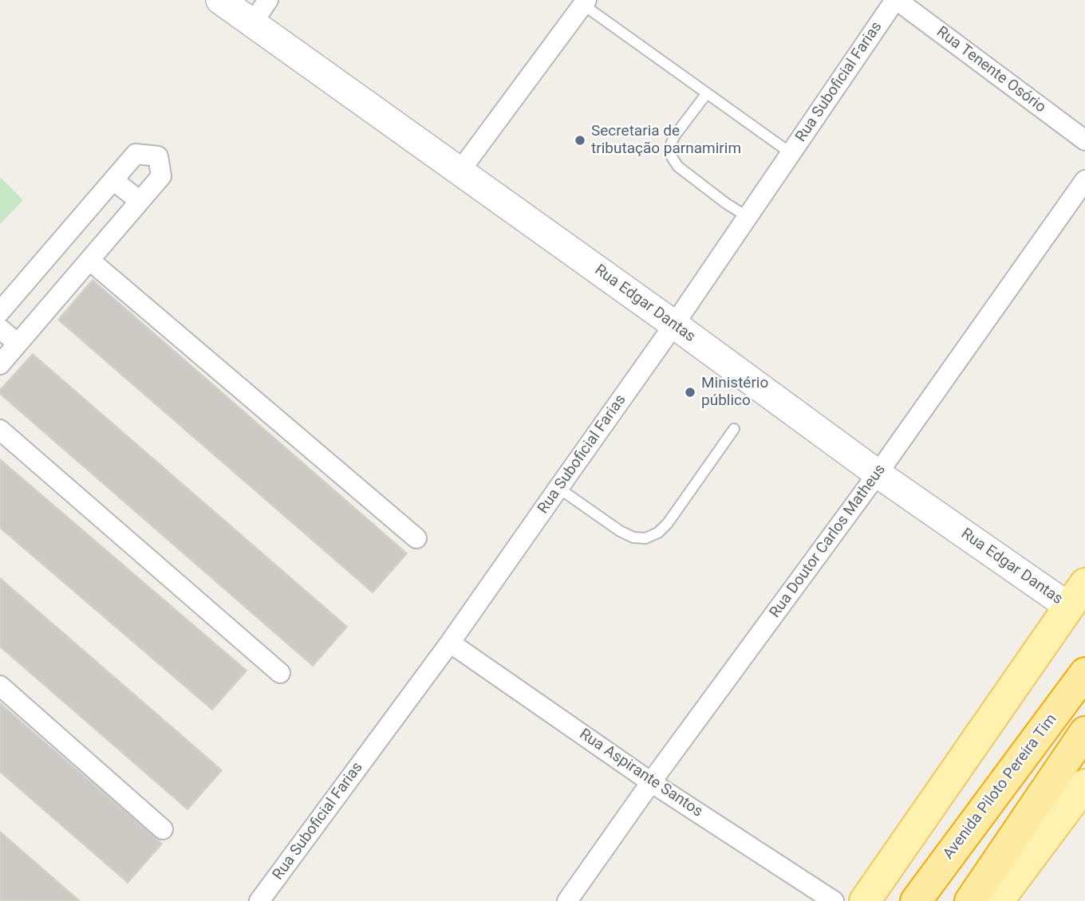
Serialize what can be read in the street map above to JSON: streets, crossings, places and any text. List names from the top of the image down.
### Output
{
  "streets": {
    "highway": ["Avenida Piloto Pereira Tim"],
    "main road": ["Rua Edgar Dantas"],
    "street": [
      "Rua Tenente Osório",
      "Rua Suboficial Farias",
      "Rua Doutor Carlos Matheus",
      "Rua Aspirante Santos"
    ]
  },
  "crossings": [
    ["Rua Tenente Osório", "Rua Suboficial Farias"],
    ["Rua Suboficial Farias", "Rua Edgar Dantas"],
    ["Rua Suboficial Farias", "Rua Aspirante Santos"],
    ["Rua Edgar Dantas", "Rua Doutor Carlos Matheus"],
    ["Rua Doutor Carlos Matheus", "Rua Aspirante Santos"]
  ],
  "places": ["Secretaria de tributação parnamirim", "Ministério público"]
}
